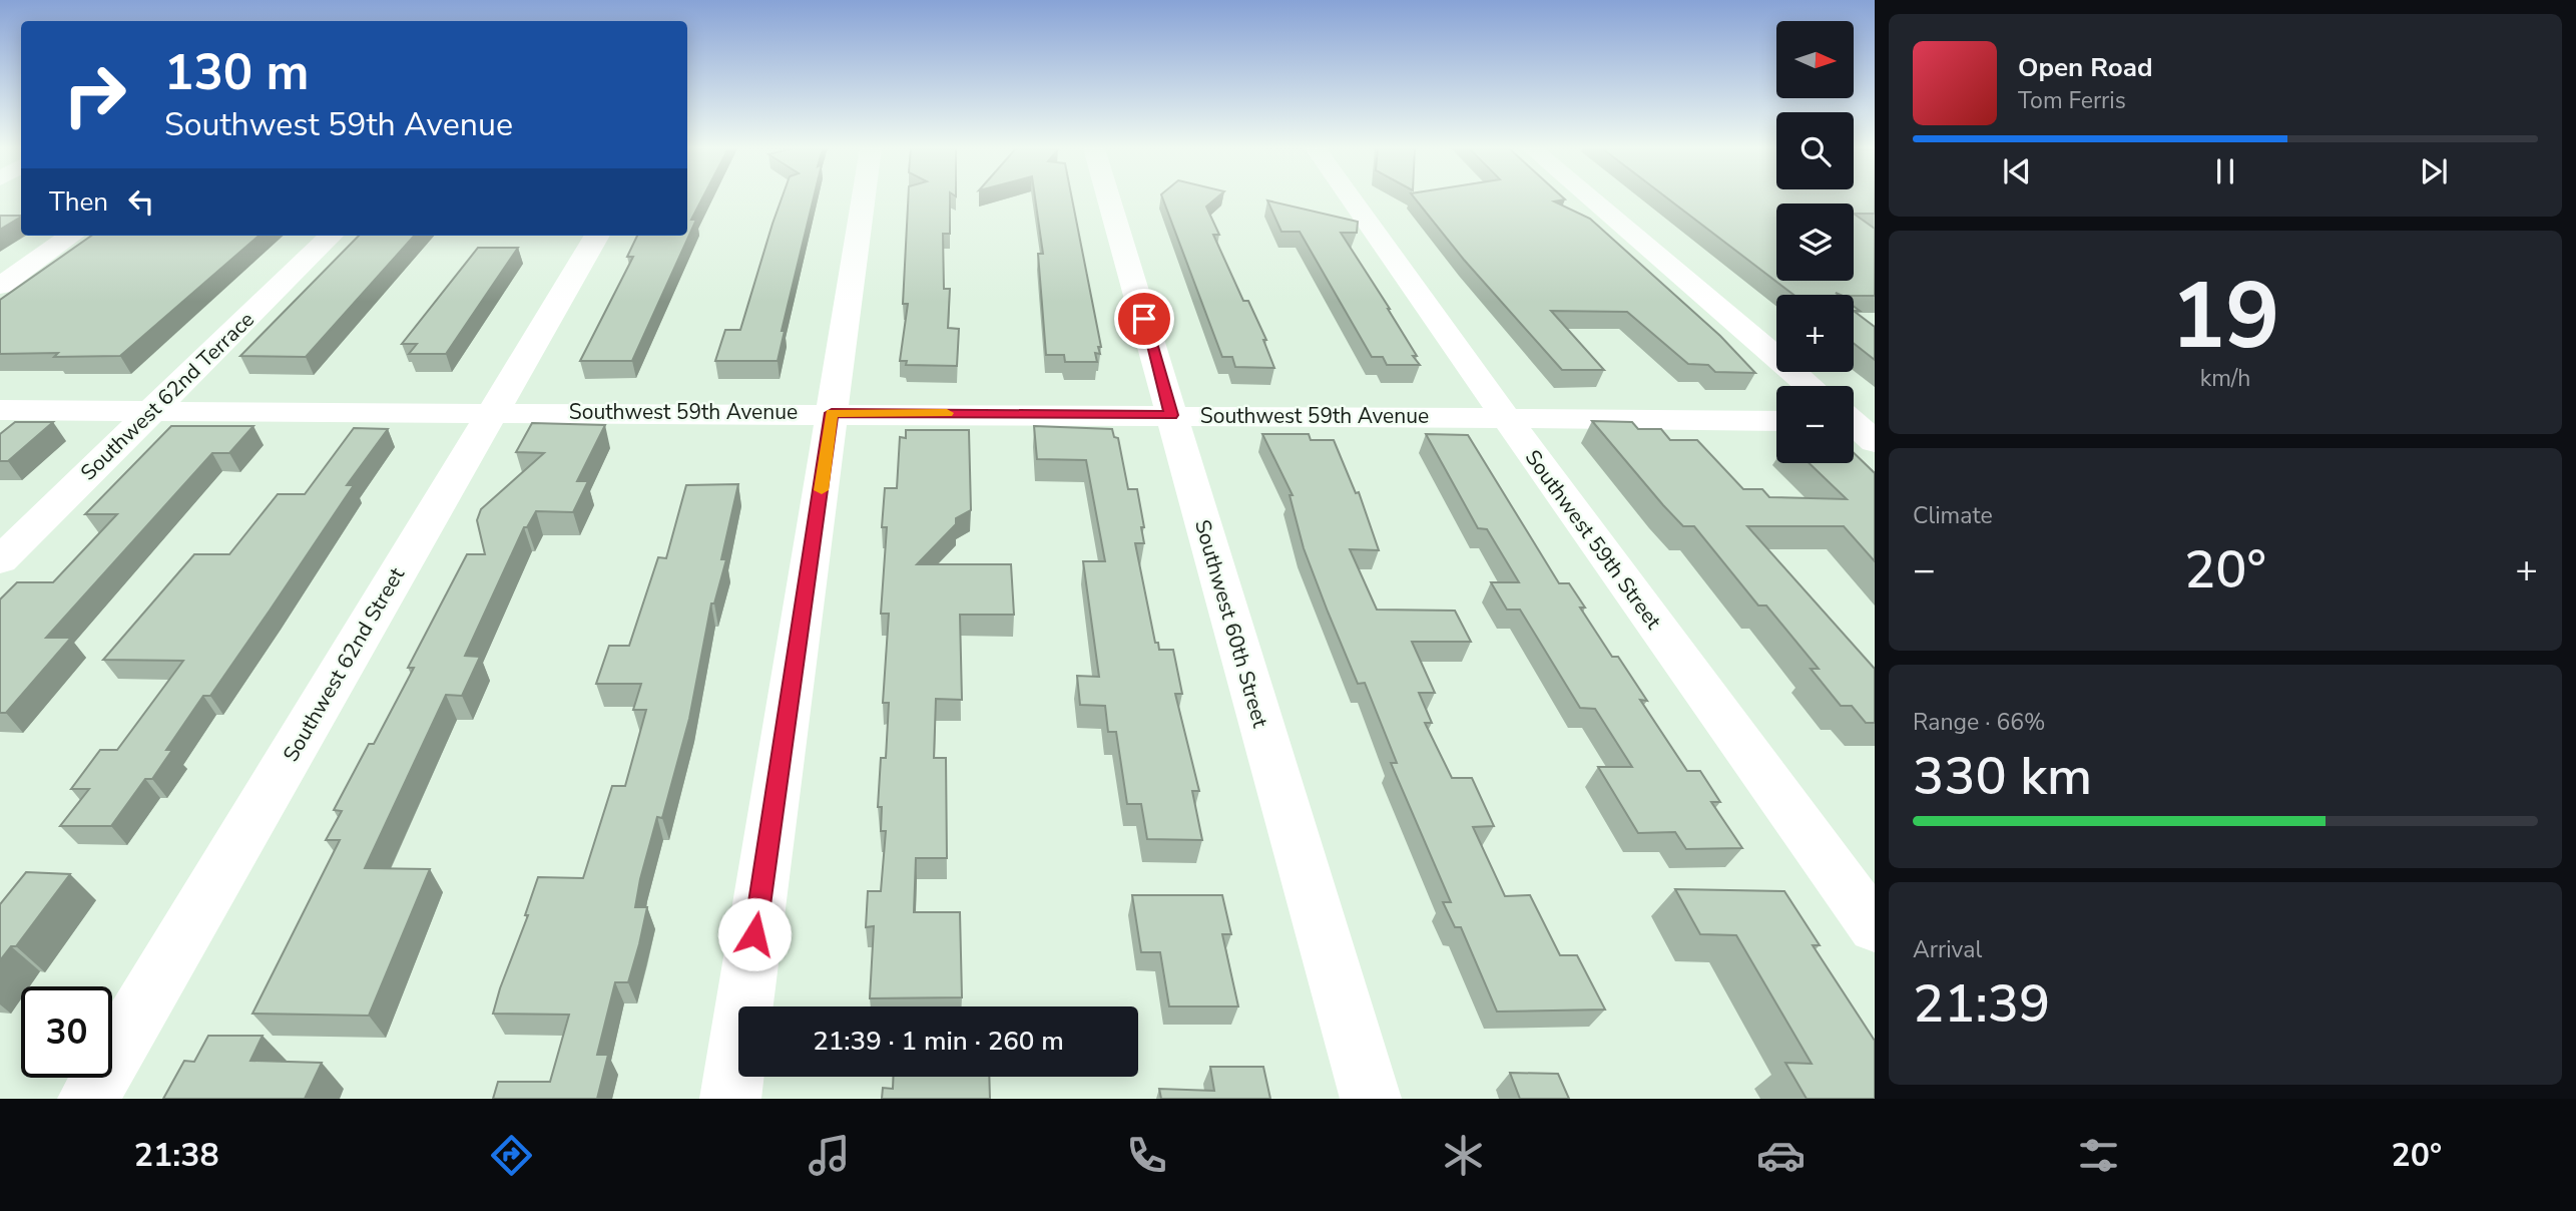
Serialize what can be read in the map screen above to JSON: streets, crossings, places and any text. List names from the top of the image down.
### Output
{
  "streets": {
    "street": [
      "Southwest 62nd Terrace",
      "Southwest 59th Avenue",
      "Southwest 59th Street",
      "Southwest 60th Street",
      "Southwest 62nd Street"
    ]
  },
  "crossings": [
    ["Southwest 62nd Terrace", "Southwest 59th Avenue"],
    ["Southwest 59th Avenue", "Southwest 59th Street"],
    ["Southwest 59th Avenue", "Southwest 60th Street"],
    ["Southwest 59th Avenue", "Southwest 62nd Street"]
  ],
  "north": "right",
  "page": {
    "map_buttons": ["+", "−"],
    "turn": ["130 m", "Southwest 59th Avenue"],
    "song": ["Open Road", "Tom Ferris"],
    "then": "Then",
    "tile": [
      ["19", "km/h"],
      "Climate",
      ["Range · 66%", "330 km"],
      ["Arrival", "21:39"]
    ],
    "heat": ["−", "20°", "+"],
    "limit": "30",
    "trip": "21:39 · 1 min · 260 m",
    "tabs": ["21:38", "20°"]
  }
}
